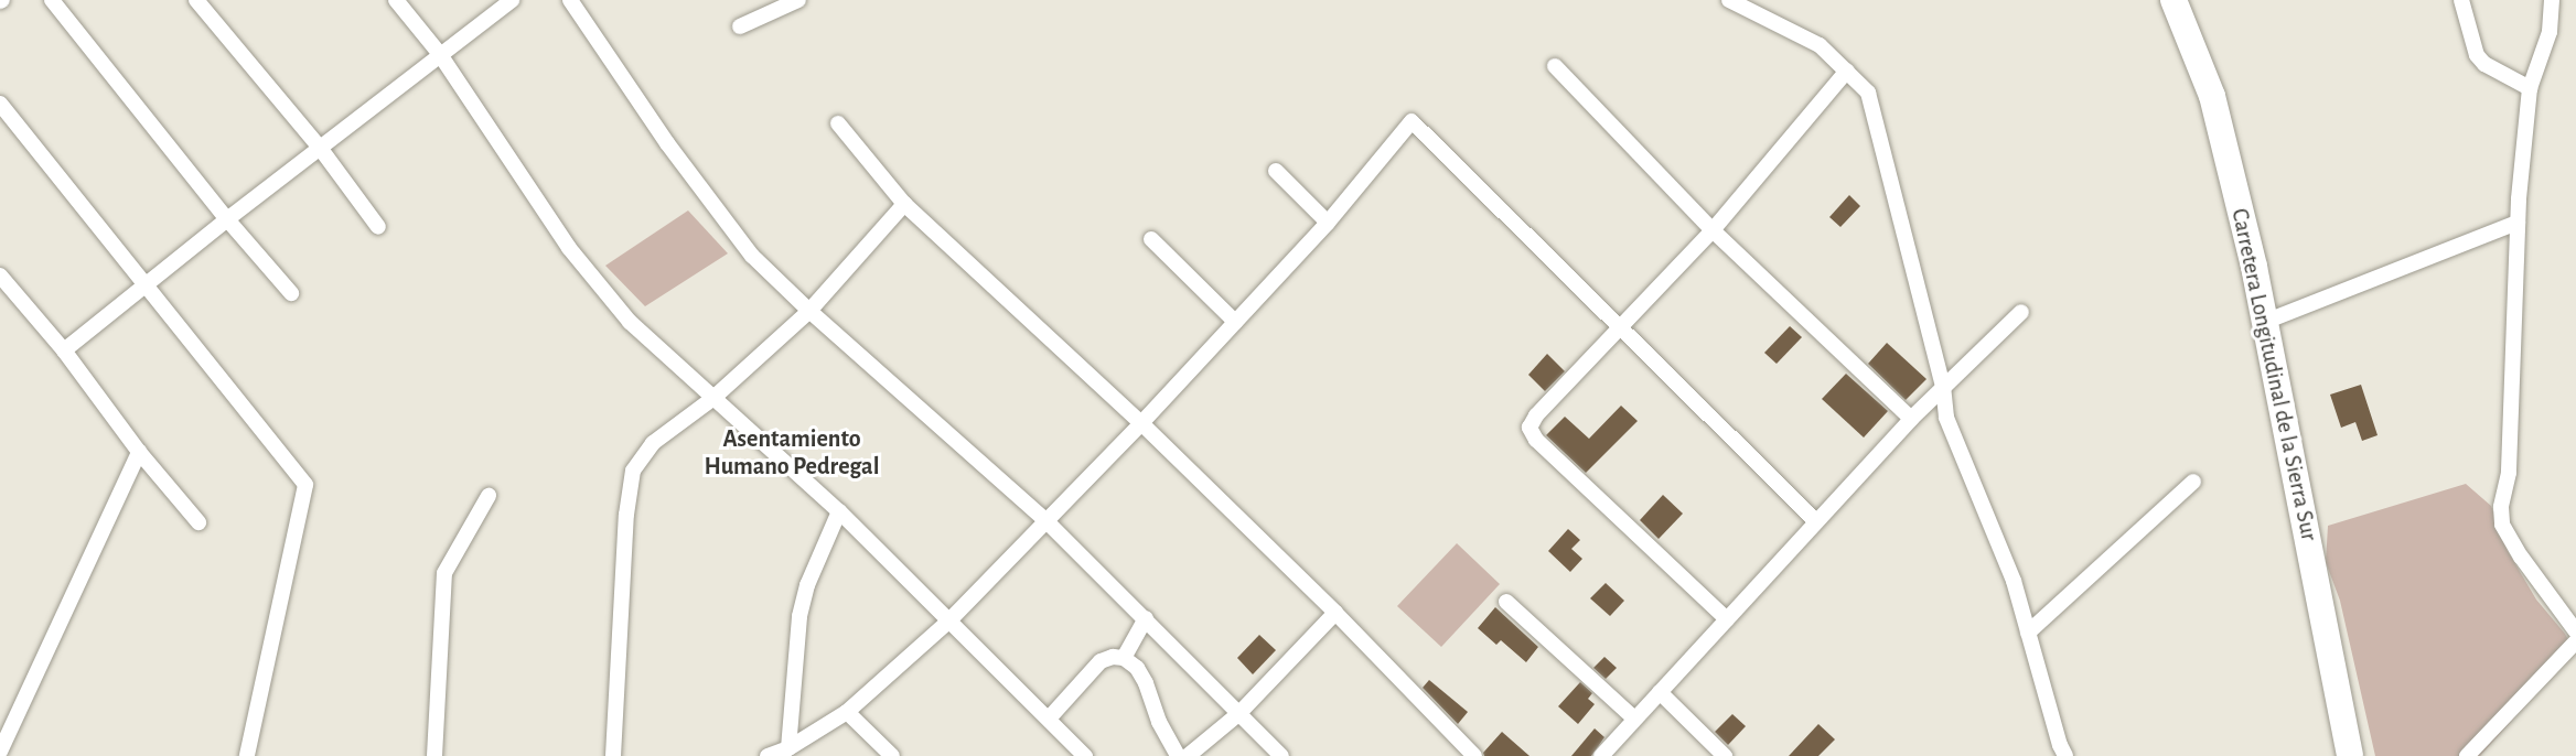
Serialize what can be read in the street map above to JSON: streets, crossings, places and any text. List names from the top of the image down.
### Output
{
  "streets": {
    "highway": ["Carretera Longitudinal de la Sierra Sur"]
  },
  "districts": ["Asentamiento Humano Pedregal"]
}
